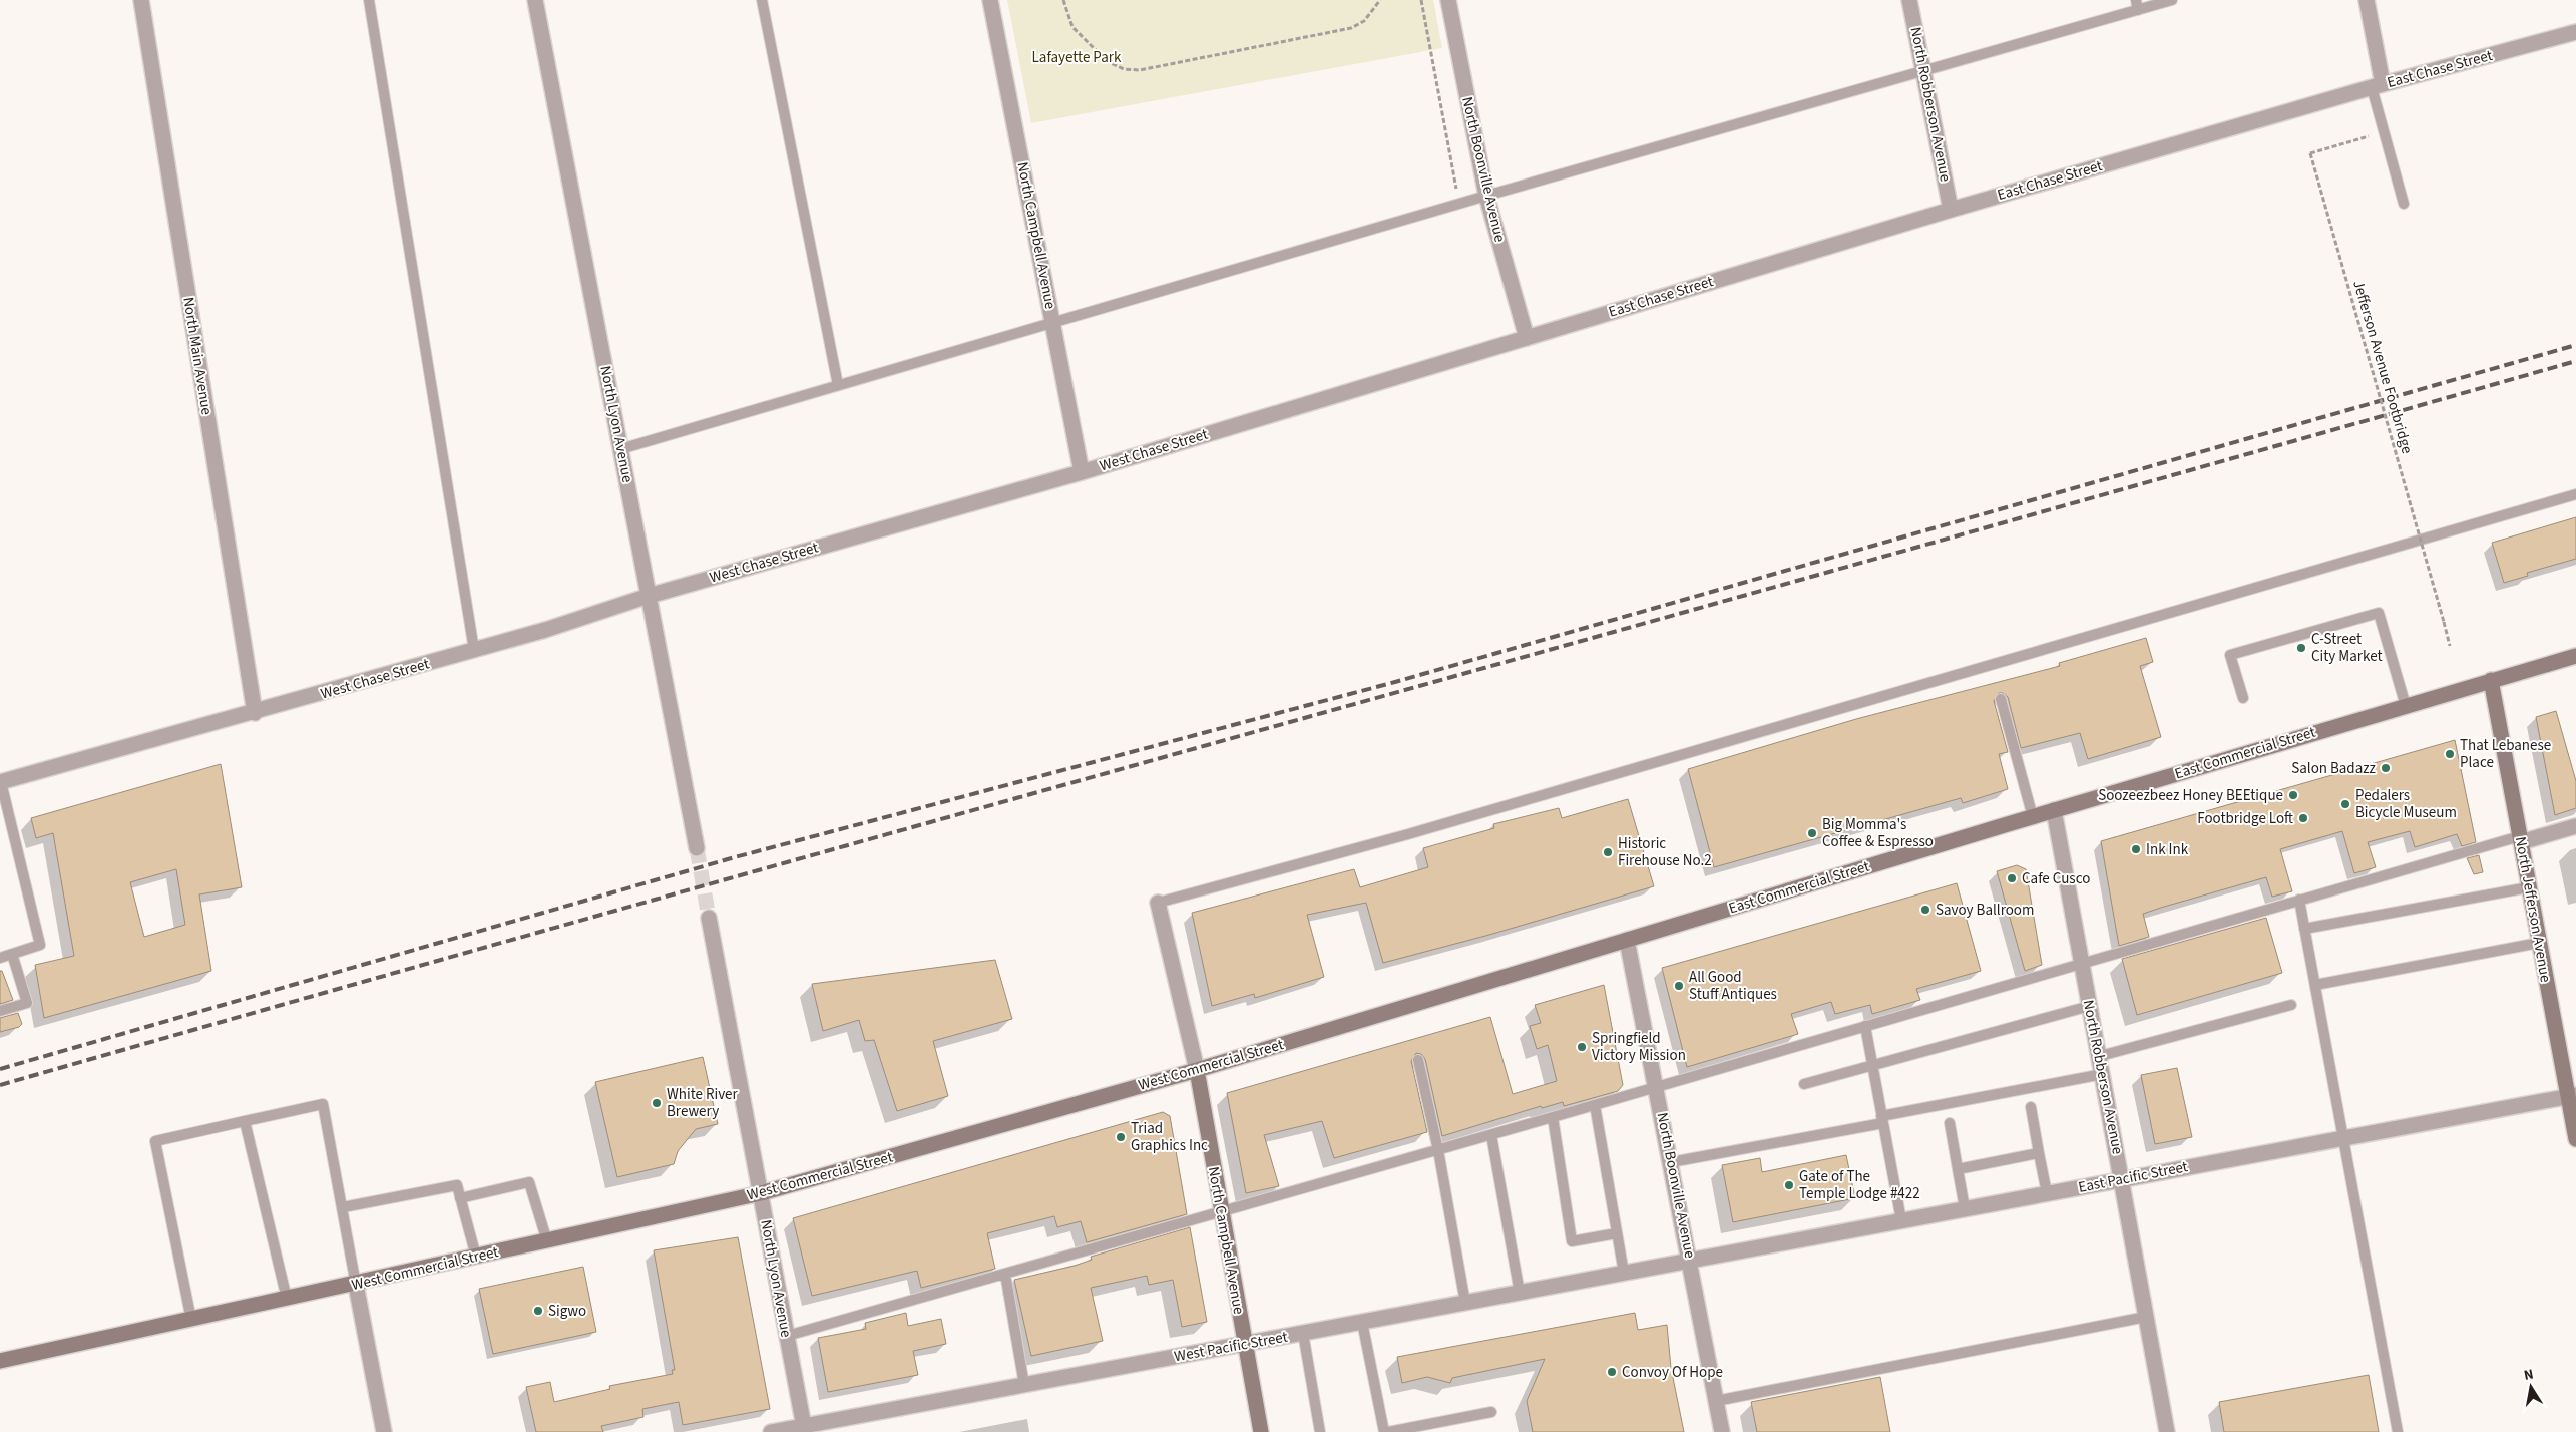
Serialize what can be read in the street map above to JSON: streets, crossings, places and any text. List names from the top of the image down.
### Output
{
  "streets": {
    "street": [
      "East Chase Street",
      "North Robberson Avenue",
      "North Boonville Avenue",
      "North Campbell Avenue",
      "North Main Avenue",
      "North Lyon Avenue",
      "West Chase Street",
      "East Commercial Street",
      "North Jefferson Avenue",
      "West Commercial Street",
      "East Pacific Street",
      "West Pacific Street"
    ],
    "path": ["Jefferson Avenue Footbridge"]
  },
  "crossings": [
    ["East Chase Street", "North Robberson Avenue"],
    ["East Chase Street", "North Boonville Avenue"],
    ["East Chase Street", "West Chase Street"],
    ["North Robberson Avenue", "East Commercial Street"],
    ["North Robberson Avenue", "East Pacific Street"],
    ["North Boonville Avenue", "West Chase Street"],
    ["North Boonville Avenue", "East Commercial Street"],
    ["North Boonville Avenue", "West Commercial Street"],
    ["North Boonville Avenue", "East Pacific Street"],
    ["North Boonville Avenue", "West Pacific Street"],
    ["North Campbell Avenue", "West Chase Street"],
    ["North Campbell Avenue", "West Commercial Street"],
    ["North Campbell Avenue", "West Pacific Street"],
    ["North Main Avenue", "West Chase Street"],
    ["North Lyon Avenue", "West Chase Street"],
    ["North Lyon Avenue", "West Commercial Street"],
    ["North Lyon Avenue", "West Pacific Street"],
    ["East Commercial Street", "North Jefferson Avenue"],
    ["East Commercial Street", "West Commercial Street"],
    ["North Jefferson Avenue", "East Pacific Street"],
    ["East Pacific Street", "West Pacific Street"]
  ],
  "parks": ["Lafayette Park"],
  "places": [
    "C-Street City Market",
    "That Lebanese Place",
    "Salon Badazz",
    "Soozeezbeez Honey BEEtique",
    "Pedalers Bicycle Museum",
    "Footbridge Loft",
    "Big Momma's Coffee & Espresso",
    "Ink Ink",
    "Historic Firehouse No.2",
    "Cafe Cusco",
    "Savoy Ballroom",
    "All Good Stuff Antiques",
    "Springfield Victory Mission",
    "White River Brewery",
    "Triad Graphics Inc",
    "Gate of The Temple Lodge #422",
    "Sigwo",
    "Convoy Of Hope"
  ],
  "north": "top"
}
